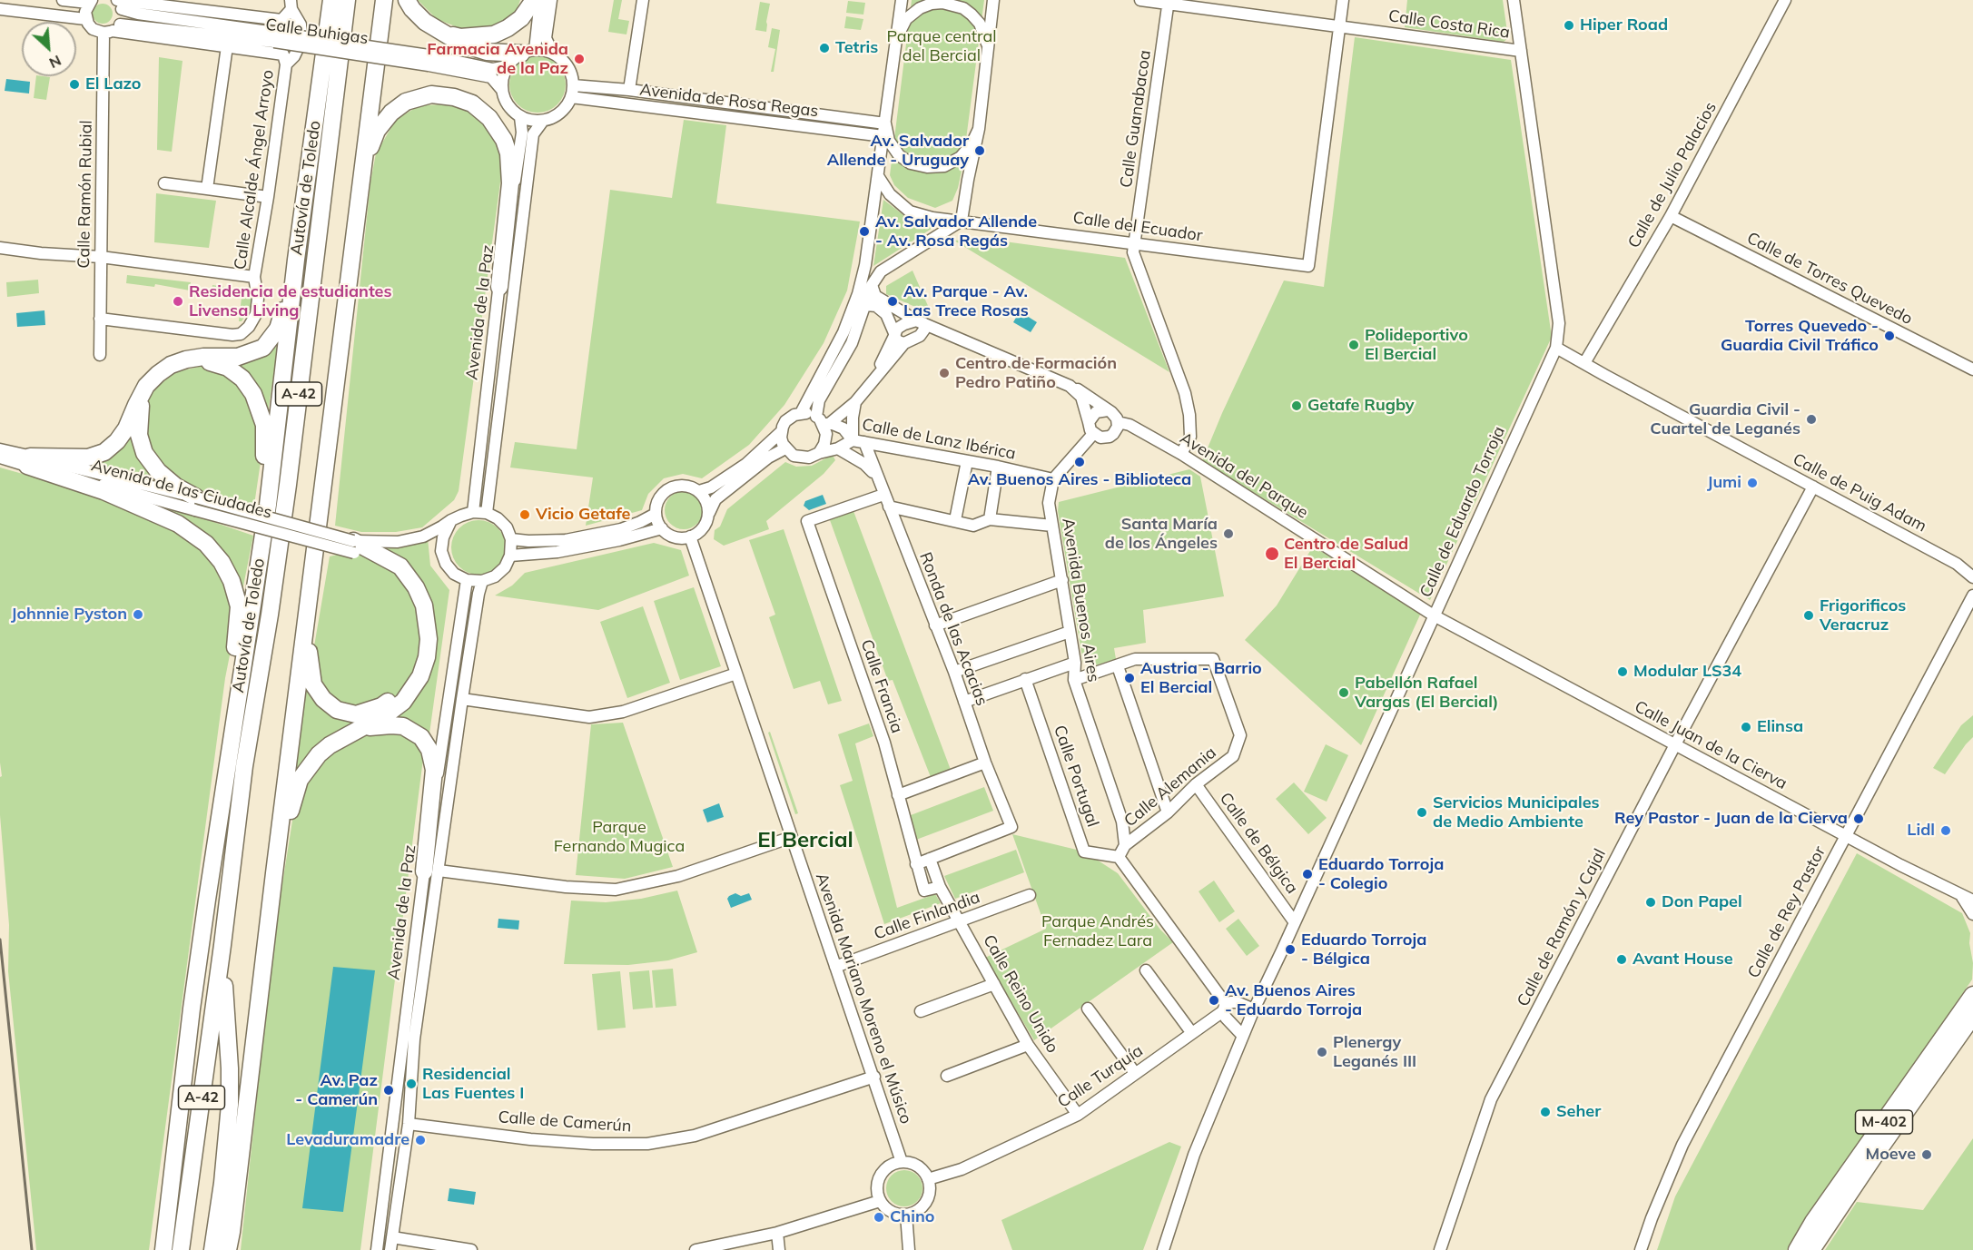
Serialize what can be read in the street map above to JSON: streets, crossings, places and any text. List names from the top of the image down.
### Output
{
  "streets": {
    "highway": ["Autovía de Toledo", "A-42", "M-402"],
    "street": [
      "Calle Costa Rica",
      "Calle Buhigas",
      "Avenida de Rosa Regas",
      "Calle Guanabacoa",
      "Calle Alcalde Ángel Arroyo",
      "Calle de Julio Palacios",
      "Calle Ramón Rubial",
      "Calle del Ecuador",
      "Calle de Torres Quevedo",
      "Avenida de la Paz",
      "Calle de Lanz Ibérica",
      "Avenida del Parque",
      "Avenida de las Ciudades",
      "Calle de Puig Adam",
      "Calle de Eduardo Torroja",
      "Avenida Buenos Aires",
      "Ronda de las Acacias",
      "Calle Francia",
      "Calle Juan de la Cierva",
      "Calle Portugal",
      "Calle Alemania",
      "Calle de Bélgica",
      "Calle de Rey Pastor",
      "Calle Finlandia",
      "Calle de Ramón y Cajal",
      "Calle Reino Unido",
      "Avenida Mariano Moreno el Músico",
      "Calle Turquía",
      "Calle de Camerún"
    ]
  },
  "crossings": [
    ["Calle Costa Rica", "Calle Guanabacoa"],
    ["Calle Costa Rica", "Calle del Ecuador"],
    ["Calle Costa Rica", "Calle de Eduardo Torroja"],
    ["Calle Buhigas", "Avenida de Rosa Regas"],
    ["Calle Buhigas", "Calle Ramón Rubial"],
    ["Calle Buhigas", "Avenida de la Paz"],
    ["Avenida de Rosa Regas", "Avenida de la Paz"],
    ["Calle Guanabacoa", "Calle del Ecuador"],
    ["Calle Guanabacoa", "Avenida del Parque"],
    ["Calle Alcalde Ángel Arroyo", "Calle Ramón Rubial"],
    ["Calle de Julio Palacios", "Calle de Torres Quevedo"],
    ["Calle de Julio Palacios", "Calle de Puig Adam"],
    ["Avenida de la Paz", "Avenida de las Ciudades"],
    ["Calle de Lanz Ibérica", "Avenida Buenos Aires"],
    ["Calle de Lanz Ibérica", "Ronda de las Acacias"],
    ["Avenida del Parque", "Calle de Eduardo Torroja"],
    ["Avenida del Parque", "Calle Juan de la Cierva"],
    ["Calle de Puig Adam", "Calle de Eduardo Torroja"],
    ["Calle de Puig Adam", "Calle de Ramón y Cajal"],
    ["Calle de Eduardo Torroja", "Calle Juan de la Cierva"],
    ["Calle de Eduardo Torroja", "Calle de Bélgica"],
    ["Avenida Buenos Aires", "Calle Alemania"],
    ["Ronda de las Acacias", "Calle Francia"],
    ["Ronda de las Acacias", "Calle Reino Unido"],
    ["Calle Francia", "Calle Reino Unido"],
    ["Calle Juan de la Cierva", "Calle de Rey Pastor"],
    ["Calle Juan de la Cierva", "Calle de Ramón y Cajal"],
    ["Calle Alemania", "Calle de Bélgica"],
    ["Calle Finlandia", "Calle Reino Unido"],
    ["Calle Finlandia", "Avenida Mariano Moreno el Músico"],
    ["Calle Reino Unido", "Calle Turquía"],
    ["Avenida Mariano Moreno el Músico", "Calle Turquía"],
    ["Avenida Mariano Moreno el Músico", "Calle de Camerún"]
  ],
  "districts": ["El Bercial"],
  "parks": ["Parque central del Bercial", "Parque Fernando Mugica", "Parque Andrés Fernadez Lara"],
  "places": [
    "Hiper Road",
    "Tetris",
    "Farmacia Avenida de la Paz",
    "El Lazo",
    "Av. Salvador Allende - Uruguay",
    "Av. Salvador Allende - Av. Rosa Regás",
    "Residencia de estudiantes Livensa Living",
    "Av. Parque - Av. Las Trece Rosas",
    "Torres Quevedo - Guardia Civil Tráfico",
    "Polideportivo El Bercial",
    "Centro de Formación Pedro Patiño",
    "Getafe Rugby",
    "Guardia Civil - Cuartel de Leganés",
    "Av. Buenos Aires - Biblioteca",
    "Jumi",
    "Vicio Getafe",
    "Santa María de los Ángeles",
    "Centro de Salud El Bercial",
    "Johnnie Pyston",
    "Frigorificos Veracruz",
    "Modular LS34",
    "Austria - Barrio El Bercial",
    "Pabellón Rafael Vargas (El Bercial)",
    "Elinsa",
    "Servicios Municipales de Medio Ambiente",
    "Rey Pastor - Juan de la Cierva",
    "Lidl",
    "Eduardo Torroja - Colegio",
    "Don Papel",
    "Eduardo Torroja - Bélgica",
    "Avant House",
    "Av. Buenos Aires - Eduardo Torroja",
    "Plenergy Leganés III",
    "Residencial Las Fuentes I",
    "Av. Paz - Camerún",
    "Seher",
    "Levaduramadre",
    "Moeve",
    "Chino"
  ],
  "north": "bottom right"
}
